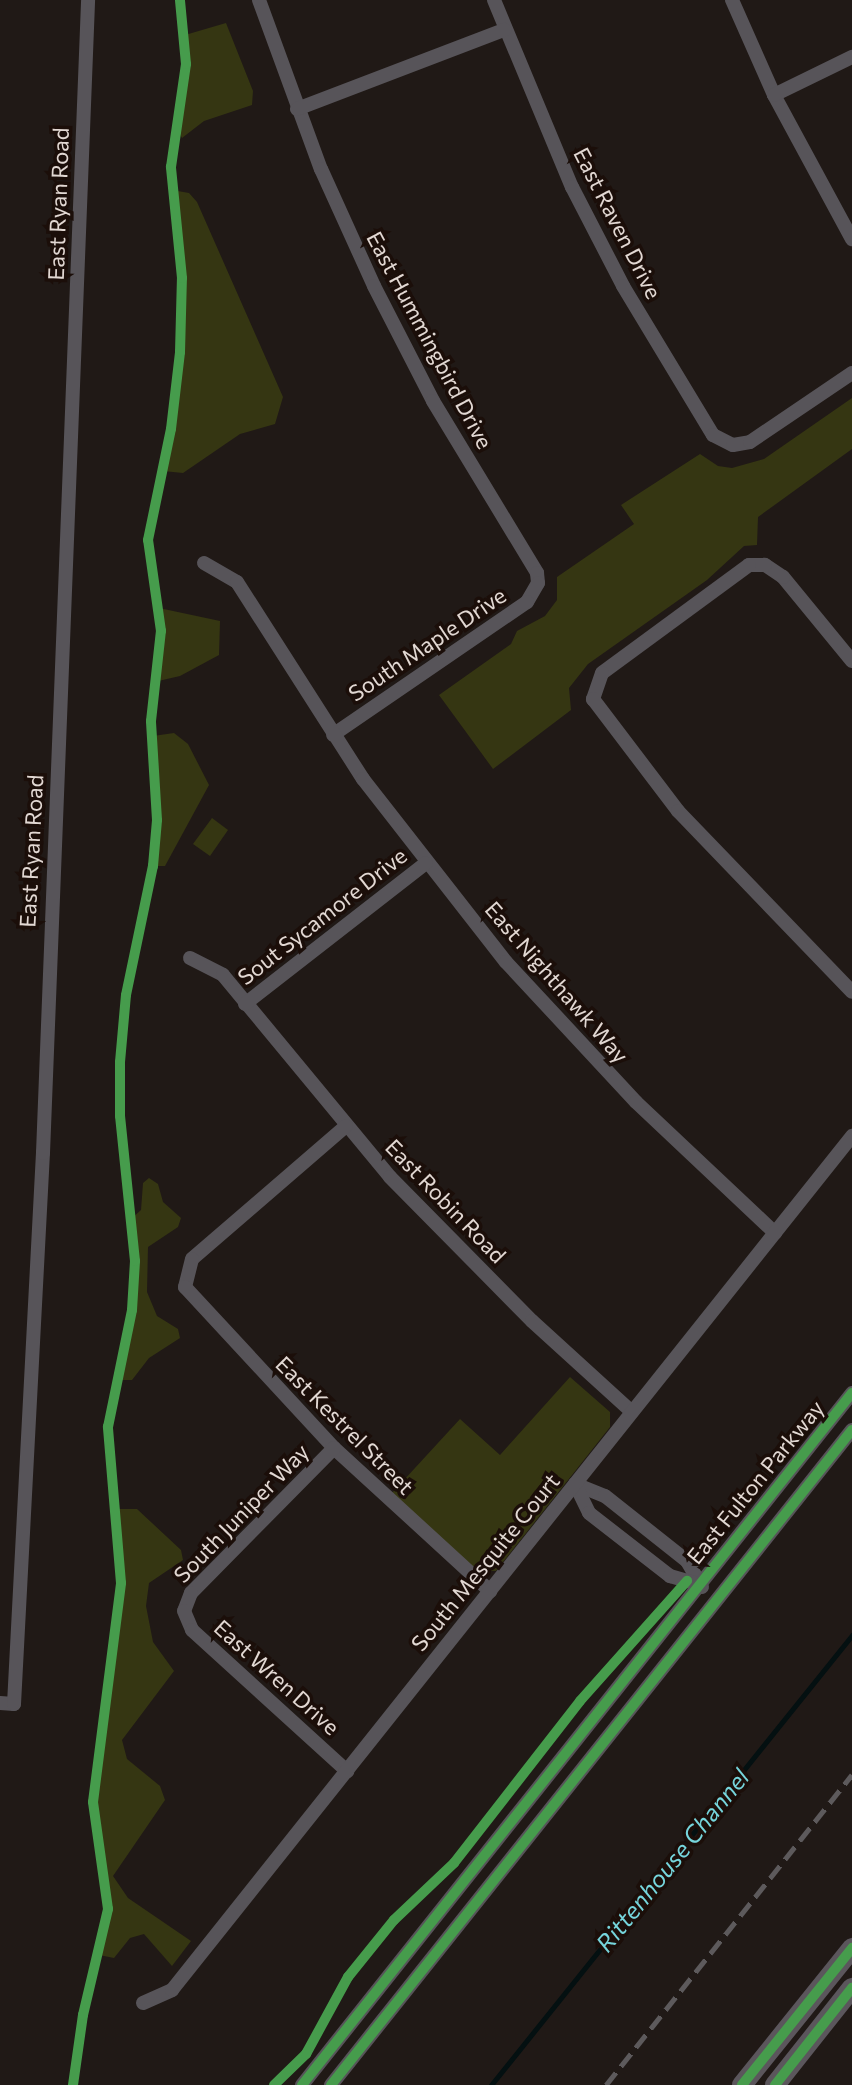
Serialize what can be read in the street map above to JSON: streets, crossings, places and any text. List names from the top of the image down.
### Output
{
  "streets": {
    "street": [
      "East Ryan Road",
      "East Raven Drive",
      "East Hummingbird Drive",
      "South Maple Drive",
      "Sout Sycamore Drive",
      "East Nighthawk Way",
      "East Robin Road",
      "East Kestrel Street",
      "East Fulton Parkway",
      "South Juniper Way",
      "South Mesquite Court",
      "East Wren Drive"
    ]
  },
  "crossings": [
    ["East Hummingbird Drive", "South Maple Drive"],
    ["South Maple Drive", "East Nighthawk Way"],
    ["Sout Sycamore Drive", "East Nighthawk Way"],
    ["Sout Sycamore Drive", "East Robin Road"],
    ["East Nighthawk Way", "South Mesquite Court"],
    ["East Robin Road", "East Kestrel Street"],
    ["East Robin Road", "South Mesquite Court"],
    ["East Kestrel Street", "South Juniper Way"],
    ["East Kestrel Street", "South Mesquite Court"],
    ["South Juniper Way", "East Wren Drive"],
    ["South Mesquite Court", "East Wren Drive"]
  ],
  "water": ["Rittenhouse Channel"]
}
